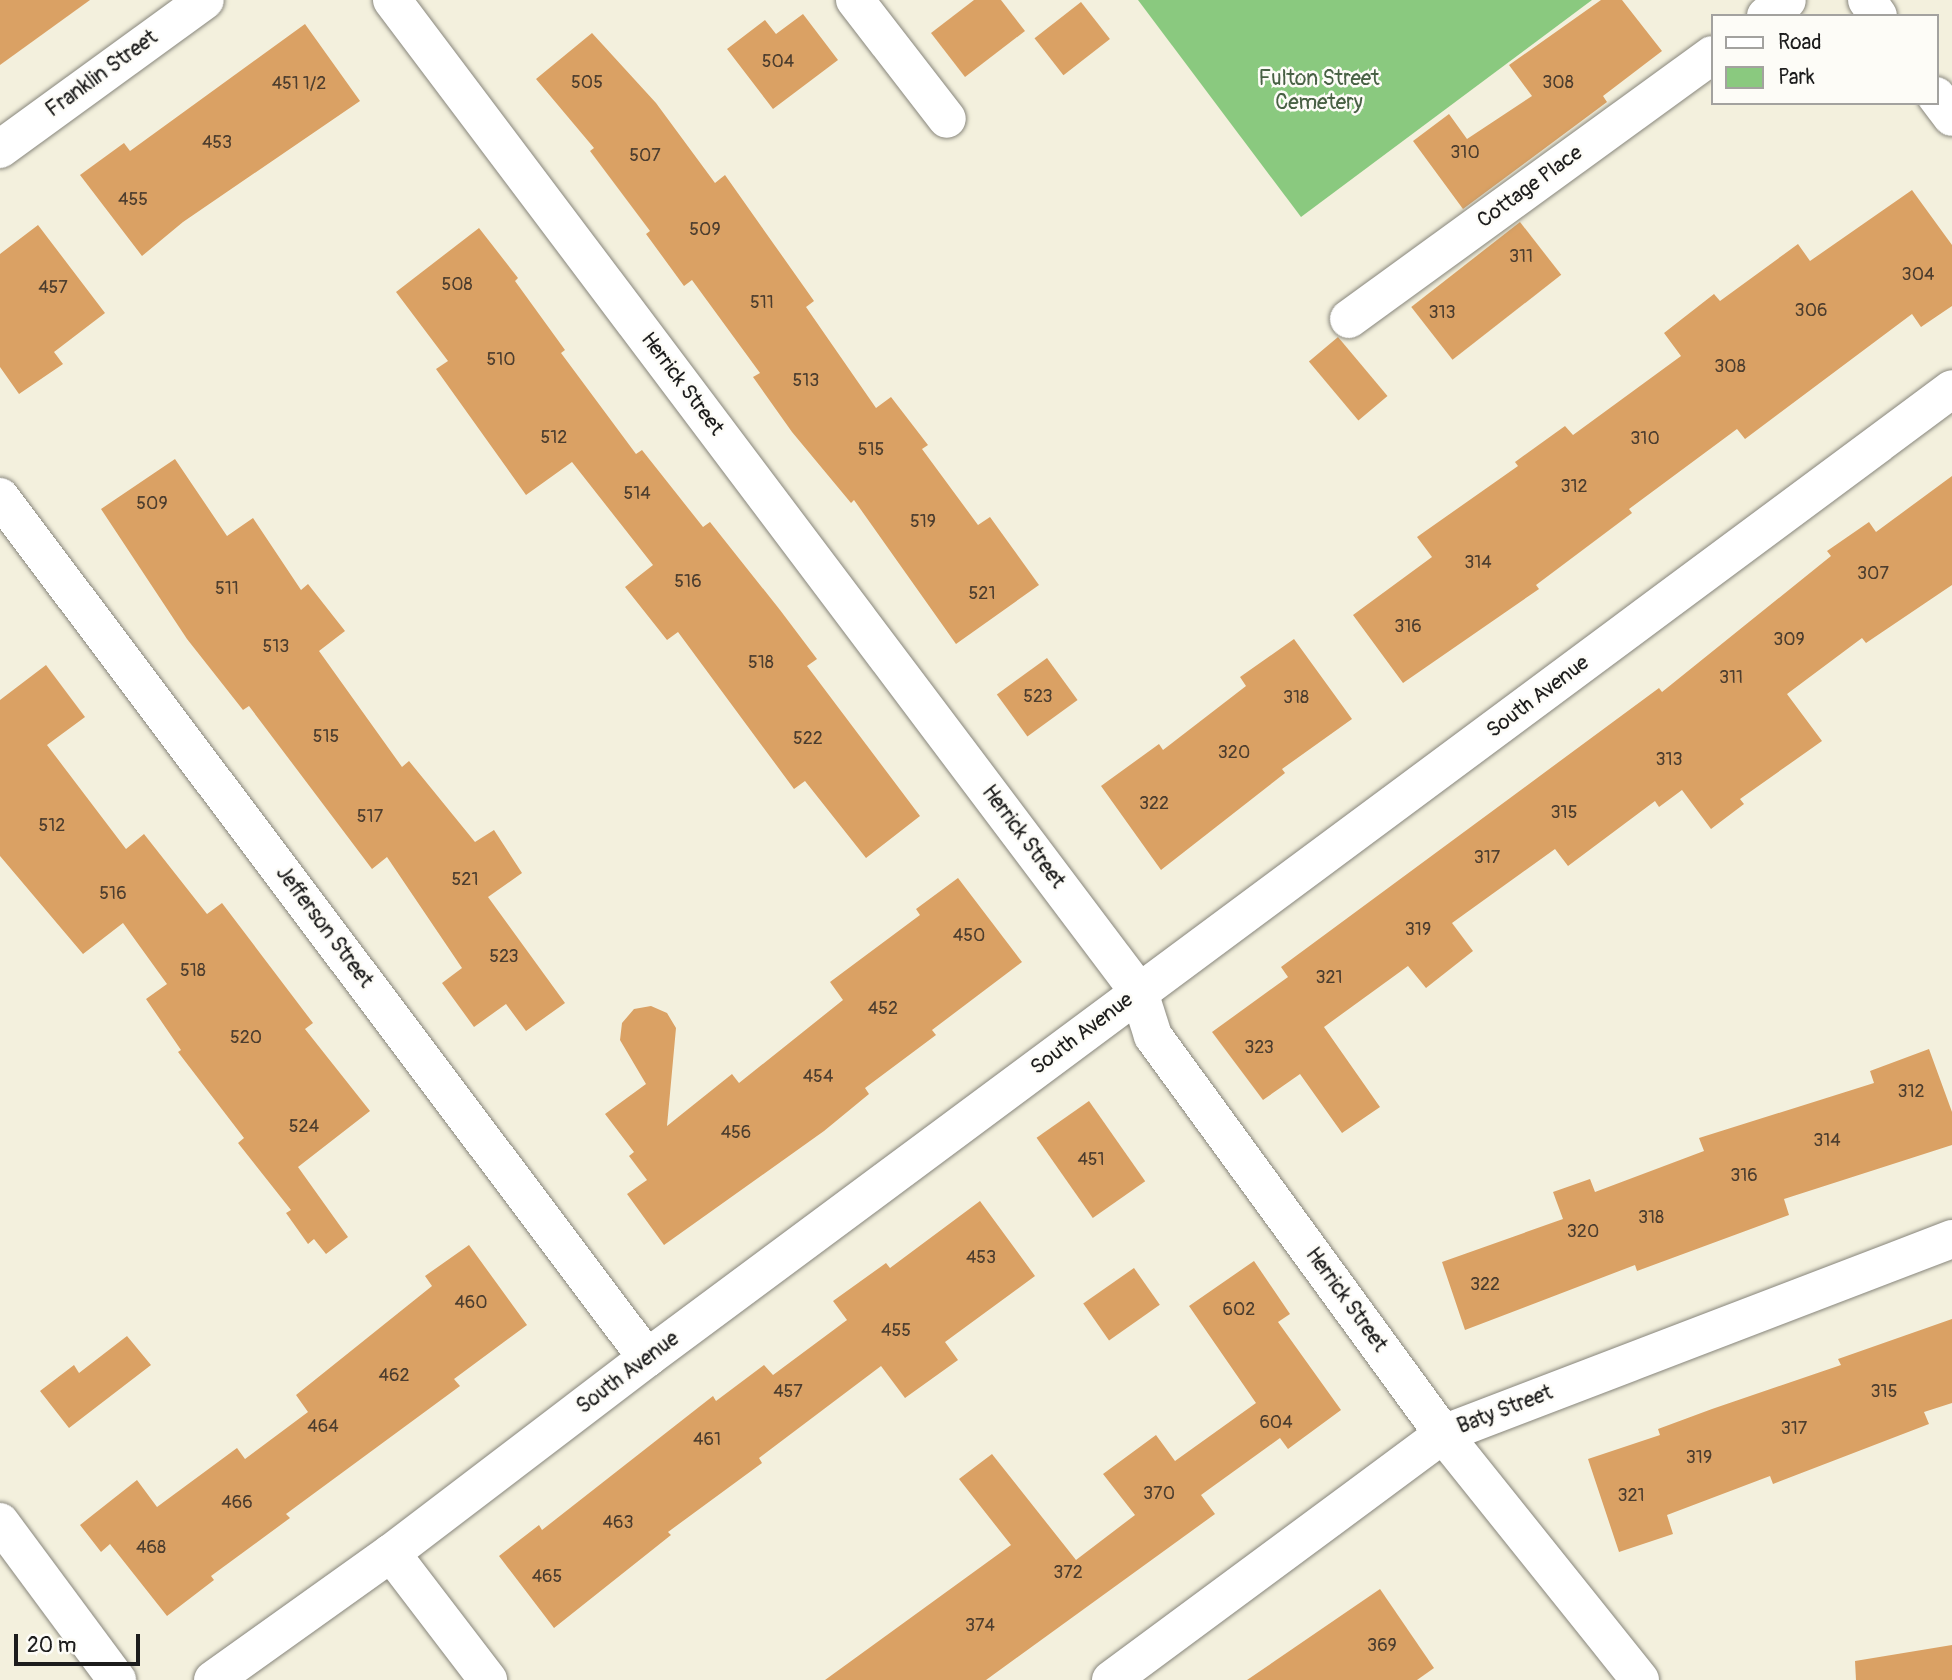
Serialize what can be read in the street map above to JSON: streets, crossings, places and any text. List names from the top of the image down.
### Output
{
  "streets": {
    "street": [
      "Franklin Street",
      "Cottage Place",
      "Herrick Street",
      "South Avenue",
      "Jefferson Street",
      "Baty Street"
    ]
  },
  "crossings": [
    ["Herrick Street", "South Avenue"],
    ["Herrick Street", "Baty Street"],
    ["South Avenue", "Jefferson Street"]
  ],
  "parks": ["Fulton Street Cemetery"],
  "house_numbers": [
    "504",
    "505",
    "308",
    "451 1/2",
    "453",
    "310",
    "507",
    "455",
    "509",
    "311",
    "304",
    "508",
    "457",
    "511",
    "306",
    "313",
    "510",
    "308",
    "513",
    "512",
    "310",
    "515",
    "312",
    "514",
    "509",
    "519",
    "314",
    "307",
    "516",
    "511",
    "521",
    "316",
    "309",
    "513",
    "518",
    "311",
    "523",
    "318",
    "515",
    "522",
    "320",
    "313",
    "322",
    "315",
    "517",
    "512",
    "317",
    "521",
    "516",
    "319",
    "450",
    "523",
    "518",
    "321",
    "452",
    "520",
    "323",
    "454",
    "312",
    "524",
    "456",
    "314",
    "451",
    "316",
    "318",
    "320",
    "453",
    "322",
    "460",
    "602",
    "455",
    "462",
    "457",
    "315",
    "604",
    "464",
    "317",
    "461",
    "319",
    "370",
    "321",
    "466",
    "463",
    "468",
    "372",
    "465",
    "374",
    "369"
  ],
  "legend": ["Road", "Park"],
  "scale_bar": "20 m"
}
